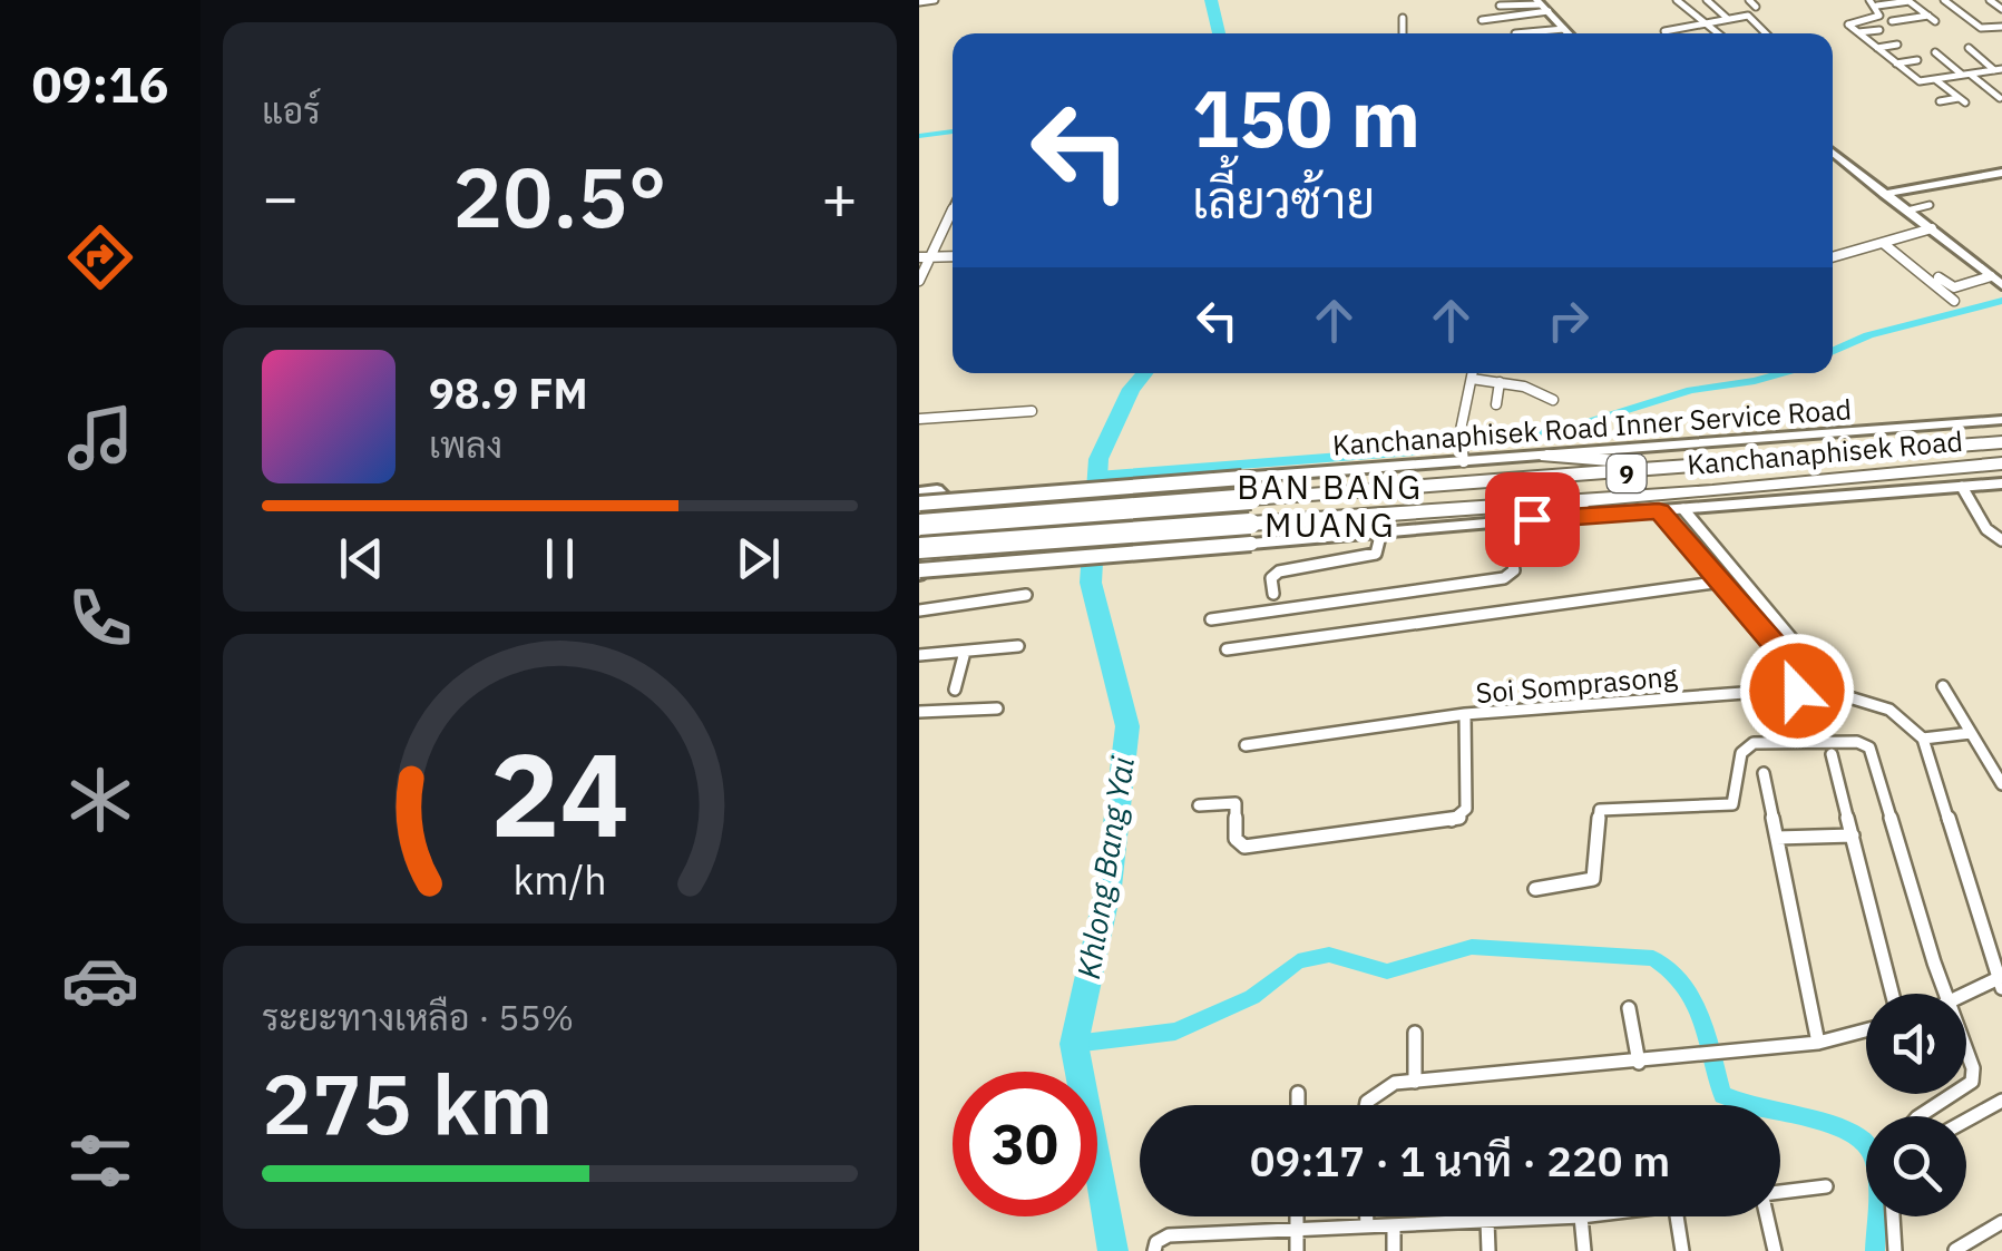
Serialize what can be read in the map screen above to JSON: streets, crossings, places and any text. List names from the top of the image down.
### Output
{
  "streets": {
    "highway": ["Kanchanaphisek Road", "9"],
    "main road": ["Kanchanaphisek Road Inner Service Road"],
    "street": ["Soi Somprasong"]
  },
  "districts": ["BAN BANG MUANG"],
  "water": ["Khlong Bang Yai"],
  "page": {
    "tabs": "09:16",
    "tile": [
      "แอร์",
      ["ระยะทางเหลือ · 55%", "275 km"]
    ],
    "turn": ["150 m", "เลี้ยวซ้าย"],
    "heat": ["−", "20.5°", "+"],
    "song": ["98.9 FM", "เพลง"],
    "limit": "30",
    "trip": "09:17 · 1 นาที · 220 m",
    "gauge": ["24", "km/h"]
  }
}
